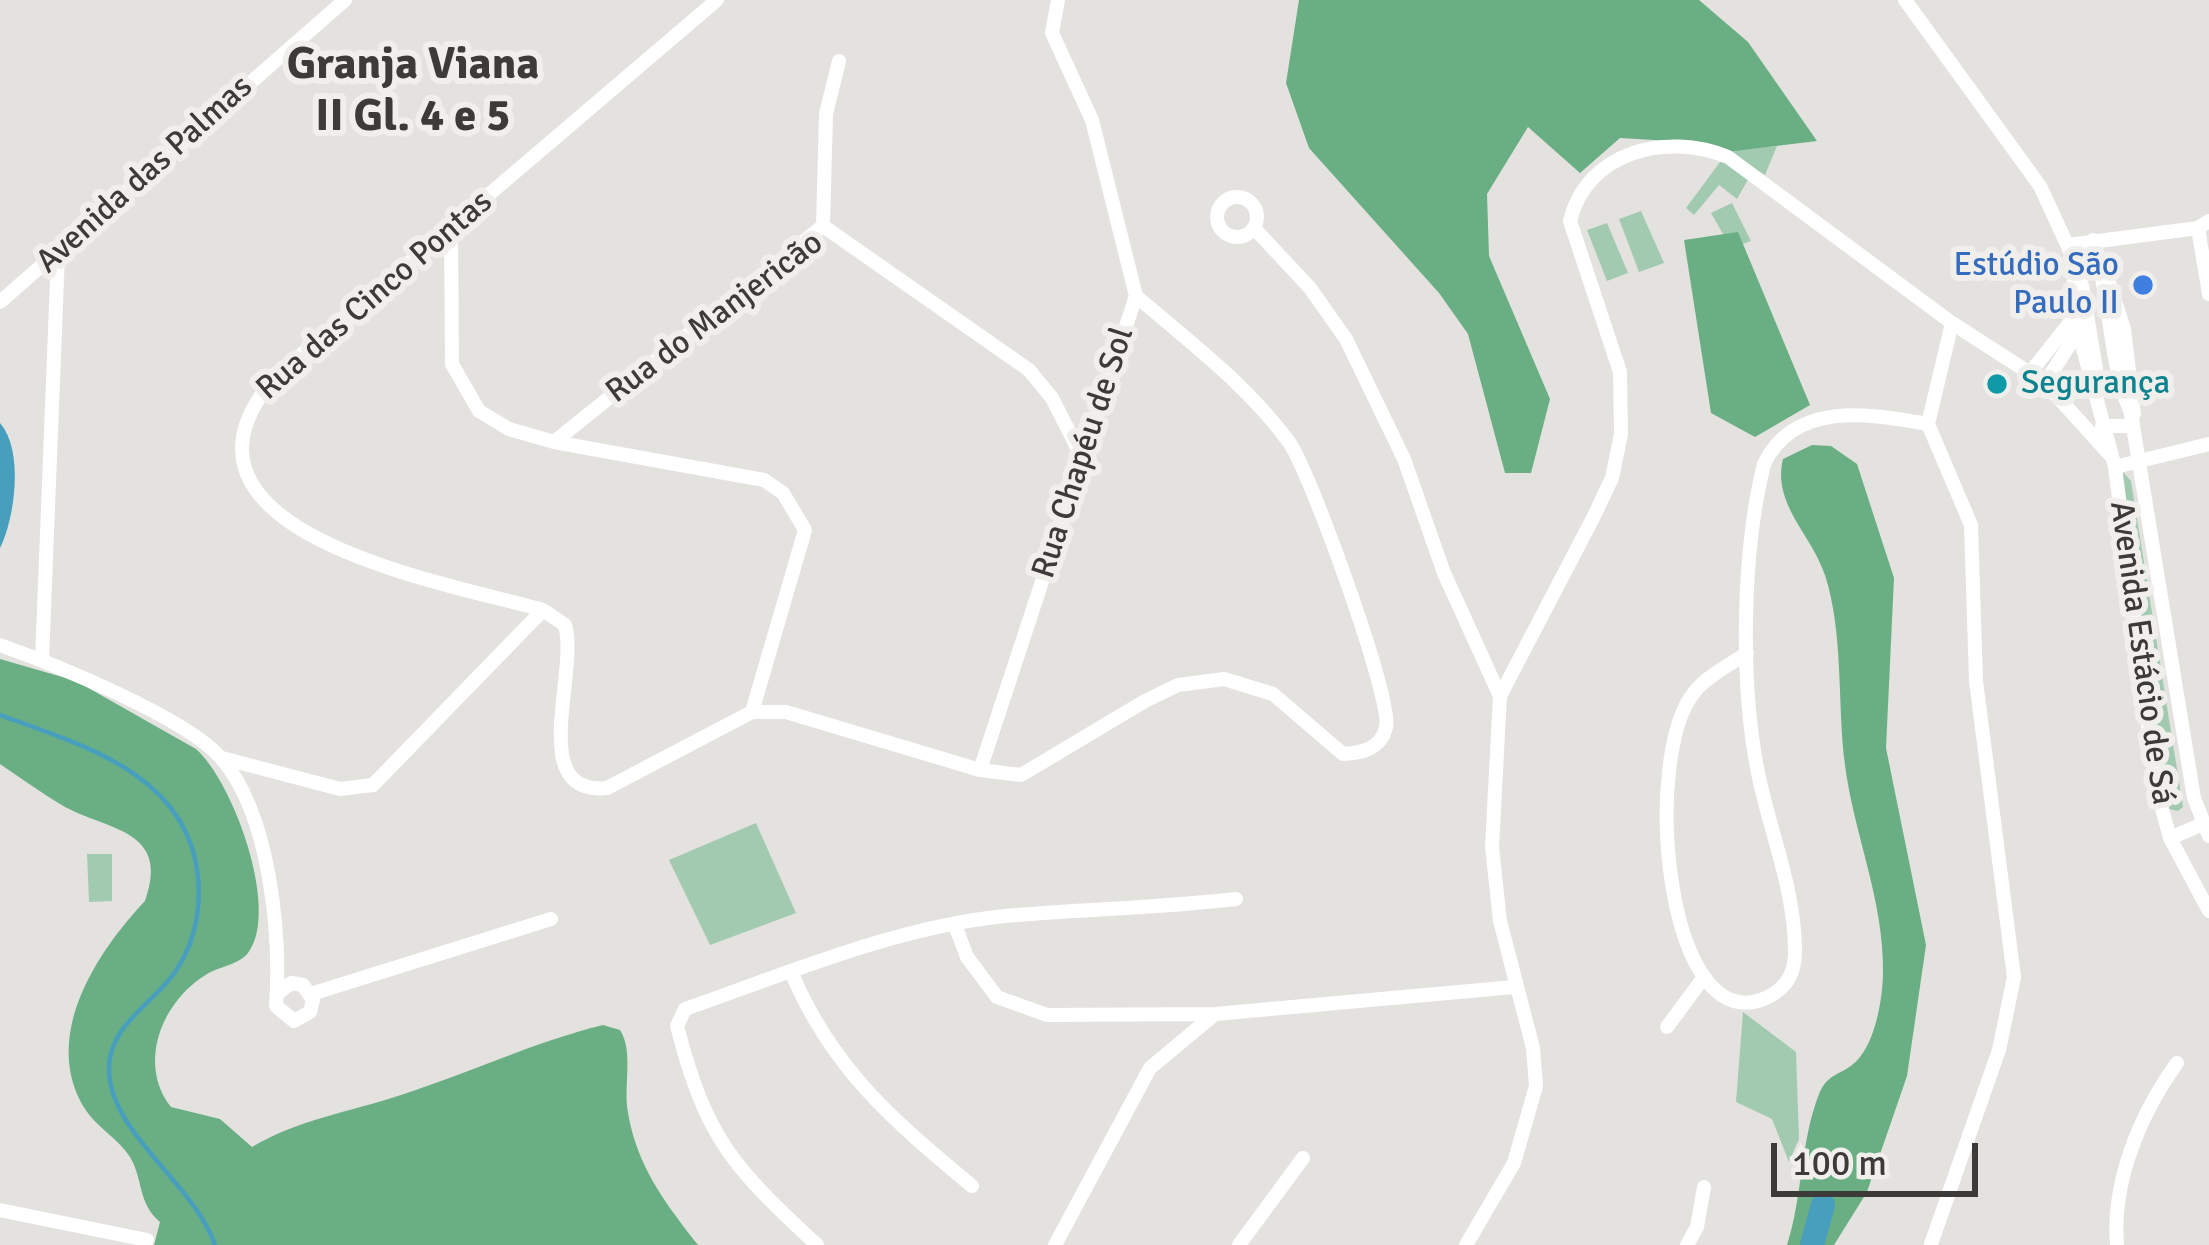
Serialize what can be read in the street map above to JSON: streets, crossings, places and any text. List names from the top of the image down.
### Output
{
  "streets": {
    "street": [
      "Avenida das Palmas",
      "Rua das Cinco Pontas",
      "Rua do Manjericão",
      "Rua Chapéu de Sol",
      "Avenida Estácio de Sá"
    ]
  },
  "crossings": [
    ["Rua do Manjericão", "Rua Chapéu de Sol"]
  ],
  "districts": ["Granja Viana II Gl. 4 e 5"],
  "places": ["Estúdio São Paulo II", "Segurança"],
  "scale_bar": "100 m"
}
